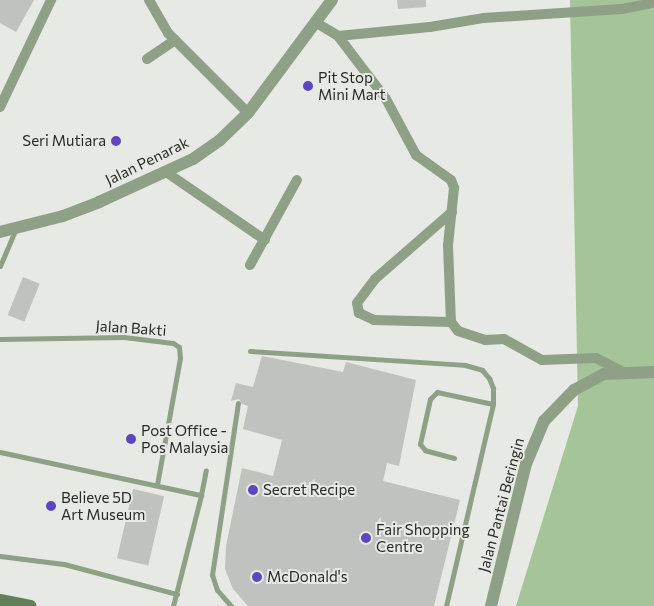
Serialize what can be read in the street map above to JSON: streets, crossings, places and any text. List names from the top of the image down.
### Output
{
  "streets": {
    "street": ["Jalan Penarak", "Jalan Pantai Beringin"],
    "lane": ["Jalan Bakti"]
  },
  "places": [
    "Pit Stop Mini Mart",
    "Seri Mutiara",
    "Post Office - Pos Malaysia",
    "Secret Recipe",
    "Believe 5D Art Museum",
    "Fair Shopping Centre",
    "McDonald's"
  ]
}
